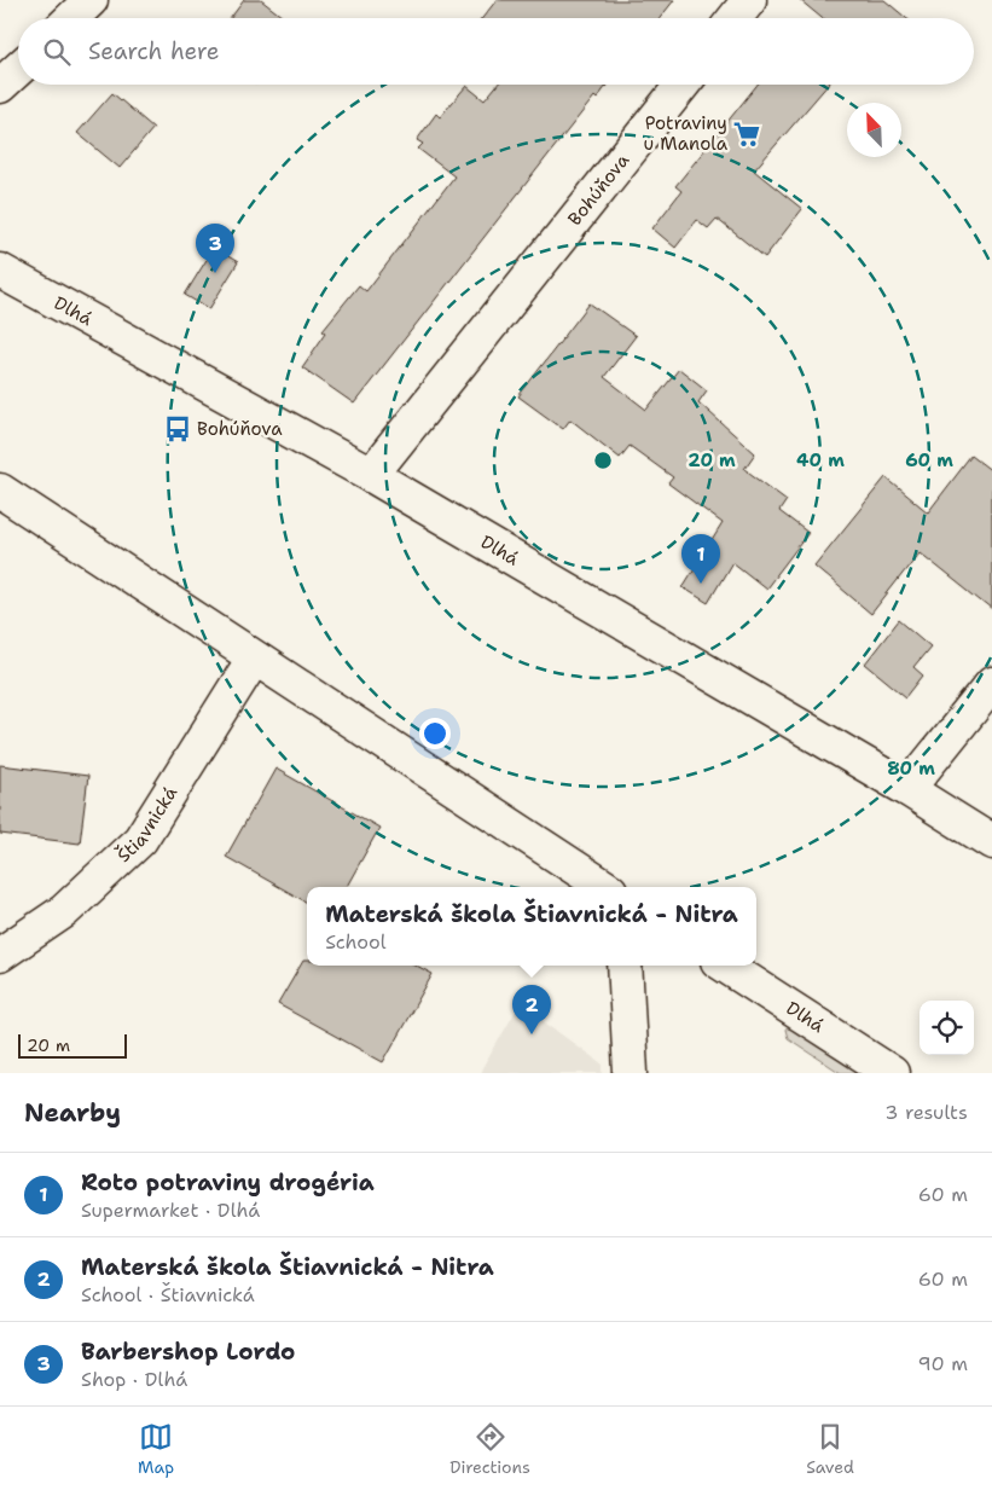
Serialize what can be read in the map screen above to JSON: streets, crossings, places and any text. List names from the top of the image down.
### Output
{
  "streets": {
    "street": ["Bohúňova", "Dlhá", "Štiavnická"]
  },
  "crossings": [
    ["Bohúňova", "Dlhá"]
  ],
  "places": {
    "supermarket": ["Potraviny u Manola"],
    "bus stop": ["Bohúňova"]
  },
  "scale_bar": "20 m",
  "north": "top left",
  "page": {
    "search": "Search here",
    "pins": ["3", "1", "2"],
    "popup": ["Materská škola Štiavnická - Nitra", "School"],
    "scale": "20 m",
    "heading": ["Nearby", "3 results"],
    "list": [
      {
        "mark": "1",
        "name": "Roto potraviny drogéria",
        "note": "Supermarket · Dlhá",
        "value": "60 m"
      },
      {
        "mark": "2",
        "name": "Materská škola Štiavnická - Nitra",
        "note": "School · Štiavnická",
        "value": "60 m"
      },
      {
        "mark": "3",
        "name": "Barbershop Lordo",
        "note": "Shop · Dlhá",
        "value": "90 m"
      }
    ],
    "nav": ["Map", "Directions", "Saved"]
  },
  "rings": [
    "20 m",
    "40 m",
    "60 m",
    "80 m"
  ]
}
